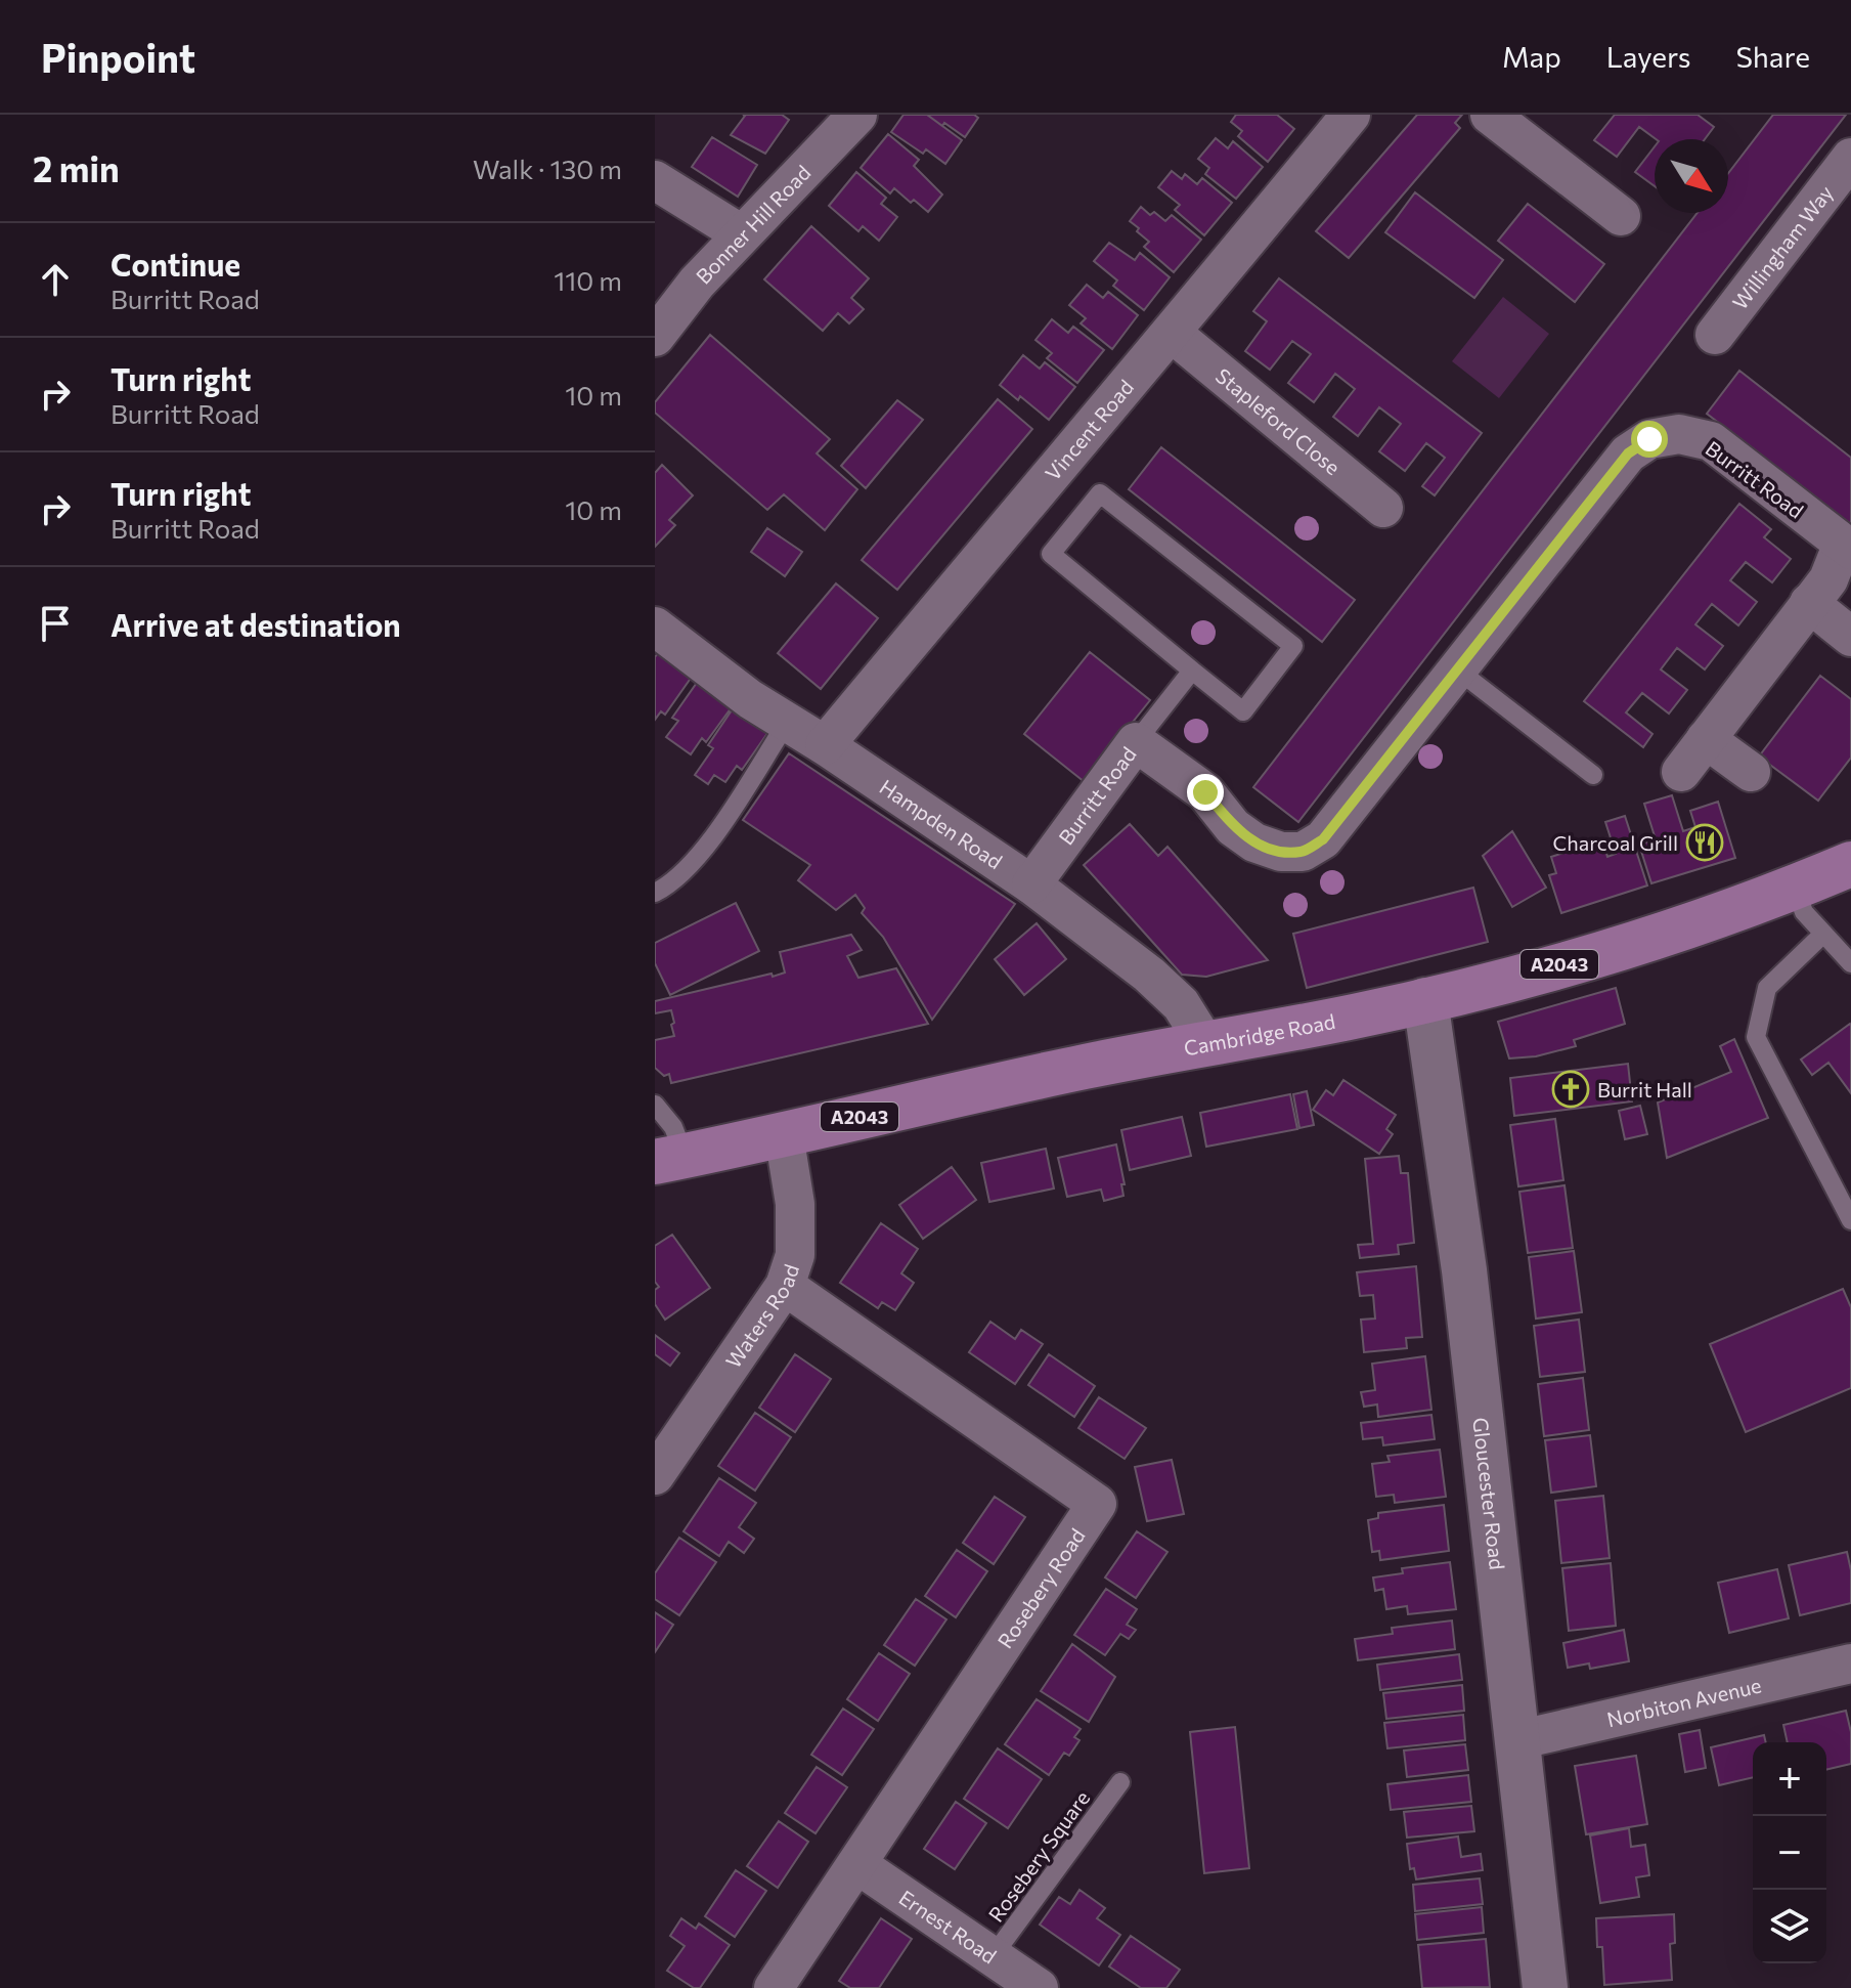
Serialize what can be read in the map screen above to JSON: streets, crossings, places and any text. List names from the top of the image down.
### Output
{
  "streets": {
    "main road": ["A2043", "Cambridge Road"],
    "street": [
      "Bonner Hill Road",
      "Willingham Way",
      "Stapleford Close",
      "Vincent Road",
      "Burritt Road",
      "Hampden Road",
      "Waters Road",
      "Gloucester Road",
      "Rosebery Road",
      "Norbiton Avenue",
      "Ernest Road"
    ],
    "lane": ["Rosebery Square"]
  },
  "crossings": [
    ["Stapleford Close", "Vincent Road"],
    ["Vincent Road", "Hampden Road"],
    ["Burritt Road", "Hampden Road"],
    ["Hampden Road", "Cambridge Road"],
    ["Cambridge Road", "Waters Road"],
    ["Cambridge Road", "Gloucester Road"],
    ["Waters Road", "Rosebery Road"],
    ["Gloucester Road", "Norbiton Avenue"],
    ["Rosebery Road", "Ernest Road"],
    ["Rosebery Square", "Ernest Road"]
  ],
  "places": {
    "restaurant": ["Charcoal Grill"],
    "church": ["Burrit Hall"]
  },
  "north": "bottom right",
  "page": {
    "header": "Pinpoint",
    "nav": ["Map", "Layers", "Share"],
    "heading": ["2 min", "Walk · 130 m"],
    "list": [
      ["Continue", "Burritt Road", "110 m"],
      ["Turn right", "Burritt Road", "10 m"],
      ["Turn right", "Burritt Road", "10 m"],
      "Arrive at destination"
    ],
    "map_buttons": ["+", "−"]
  }
}
